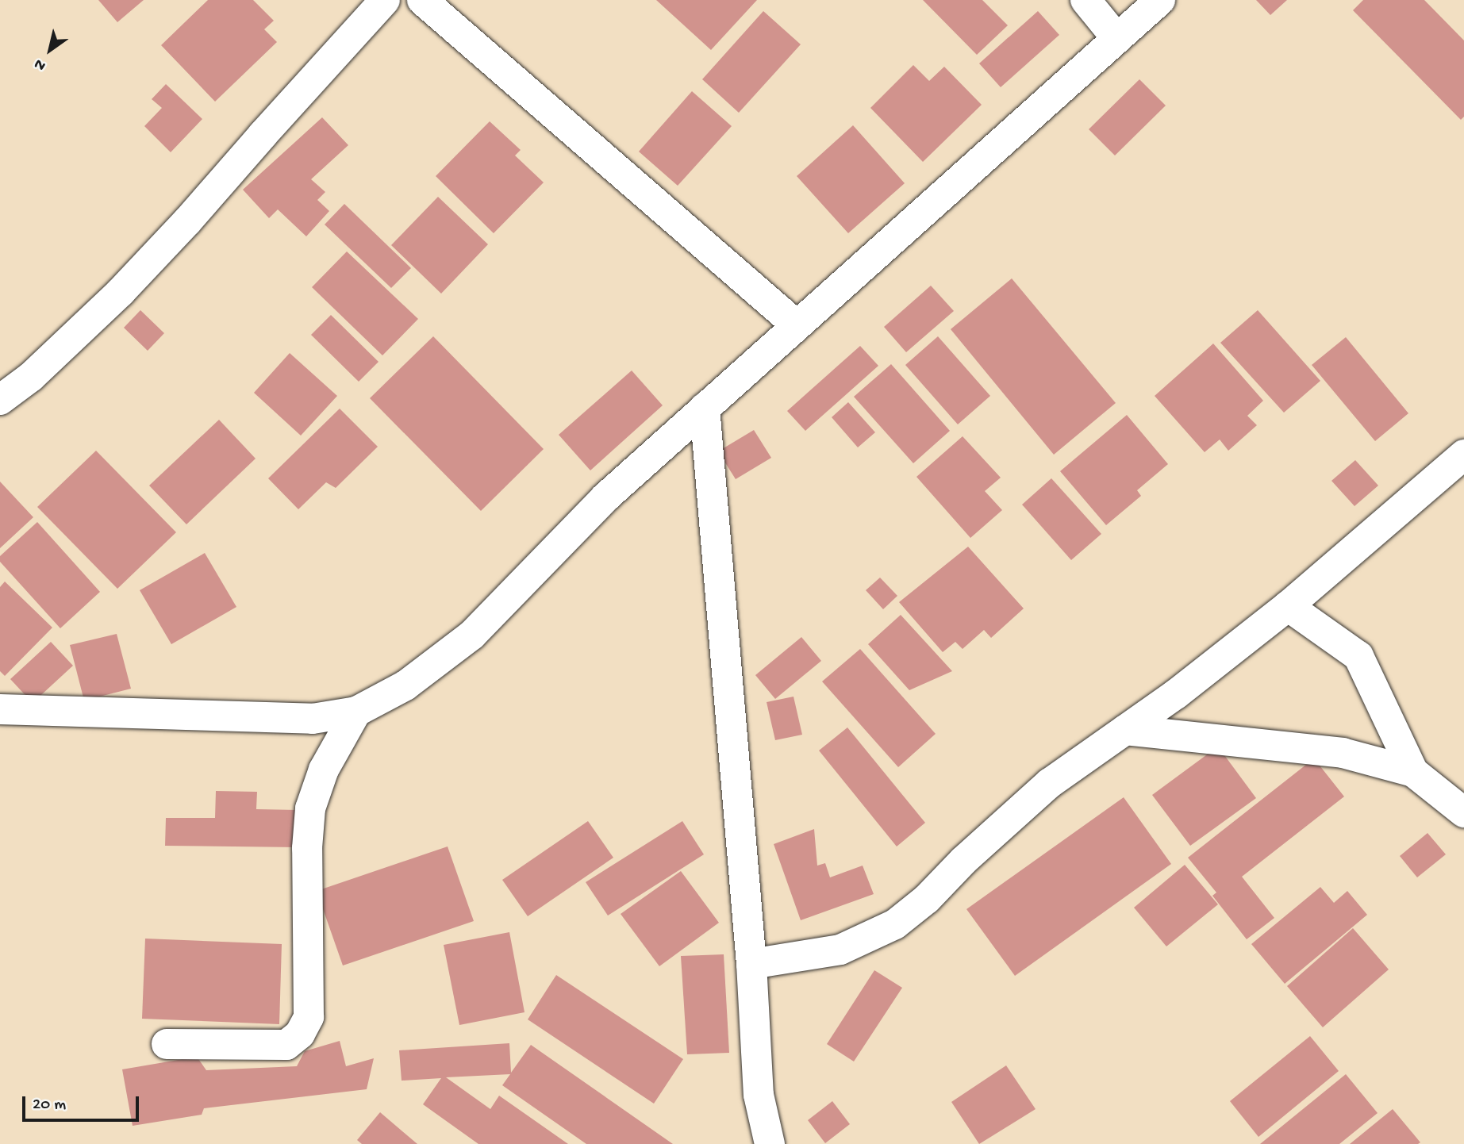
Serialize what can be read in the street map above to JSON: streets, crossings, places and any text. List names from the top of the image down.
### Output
{
  "scale_bar": "20 m",
  "north": "bottom left"
}
